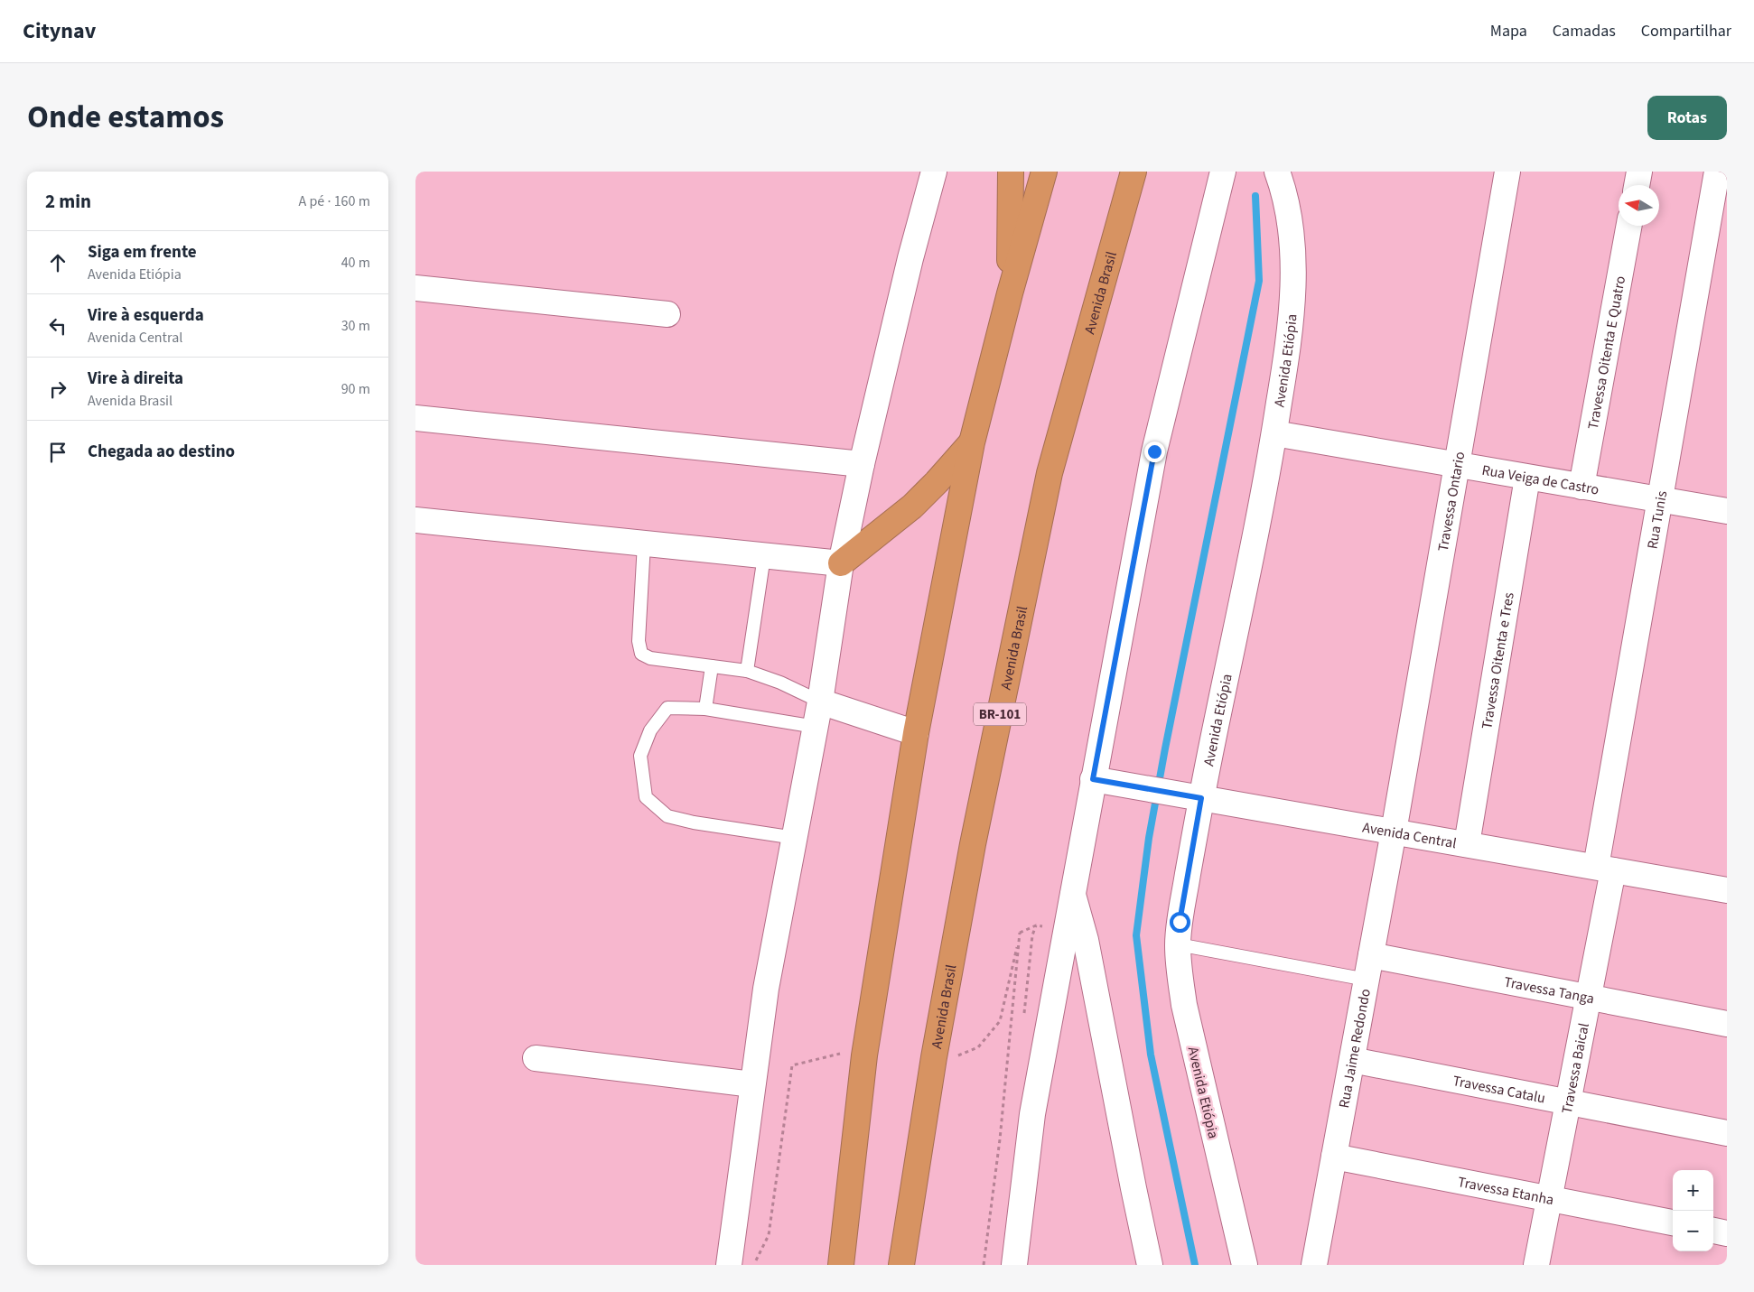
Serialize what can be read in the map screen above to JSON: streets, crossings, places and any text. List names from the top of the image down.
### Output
{
  "streets": {
    "highway": ["Avenida Brasil", "BR-101"],
    "street": [
      "Travessa Oitenta E Quatro",
      "Avenida Etiópia",
      "Rua Veiga de Castro",
      "Travessa Ontario",
      "Rua Tunis",
      "Travessa Oitenta e Tres",
      "Avenida Central",
      "Travessa Tanga",
      "Rua Jaime Redondo",
      "Travessa Baical",
      "Travessa Catalu",
      "Travessa Etanha"
    ]
  },
  "crossings": [
    ["Travessa Oitenta E Quatro", "Rua Veiga de Castro"],
    ["Avenida Etiópia", "Rua Veiga de Castro"],
    ["Avenida Etiópia", "Avenida Central"],
    ["Rua Veiga de Castro", "Travessa Ontario"],
    ["Rua Veiga de Castro", "Rua Tunis"],
    ["Rua Veiga de Castro", "Travessa Oitenta e Tres"],
    ["Travessa Ontario", "Avenida Central"],
    ["Travessa Ontario", "Rua Jaime Redondo"],
    ["Rua Tunis", "Avenida Central"],
    ["Rua Tunis", "Travessa Baical"],
    ["Travessa Oitenta e Tres", "Avenida Central"],
    ["Avenida Central", "Rua Jaime Redondo"],
    ["Avenida Central", "Travessa Baical"],
    ["Travessa Tanga", "Rua Jaime Redondo"],
    ["Travessa Tanga", "Travessa Baical"],
    ["Rua Jaime Redondo", "Travessa Catalu"],
    ["Rua Jaime Redondo", "Travessa Etanha"],
    ["Travessa Baical", "Travessa Catalu"],
    ["Travessa Baical", "Travessa Etanha"]
  ],
  "north": "left",
  "page": {
    "header": "Citynav",
    "nav": ["Mapa", "Camadas", "Compartilhar"],
    "title": "Onde estamos",
    "buttons": "Rotas",
    "heading": ["2 min", "A pé · 160 m"],
    "list": [
      ["Siga em frente", "Avenida Etiópia", "40 m"],
      ["Vire à esquerda", "Avenida Central", "30 m"],
      ["Vire à direita", "Avenida Brasil", "90 m"],
      "Chegada ao destino"
    ],
    "map_buttons": ["+", "−"]
  }
}
